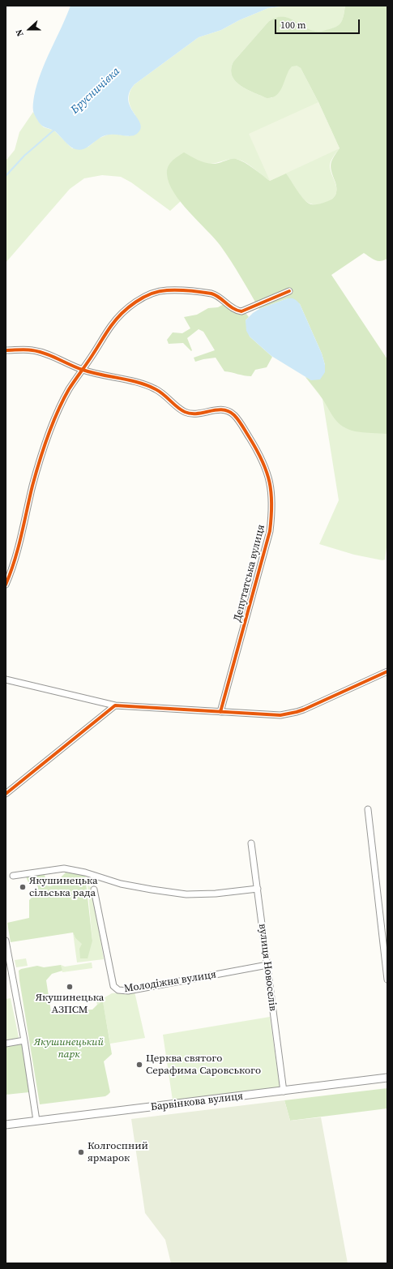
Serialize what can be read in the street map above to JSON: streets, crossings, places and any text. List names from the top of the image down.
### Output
{
  "streets": {
    "street": [
      "Депутатська вулиця",
      "вулиця Новоселів",
      "Молодіжна вулиця",
      "Барвінкова вулиця"
    ]
  },
  "crossings": [
    ["вулиця Новоселів", "Молодіжна вулиця"],
    ["вулиця Новоселів", "Барвінкова вулиця"]
  ],
  "water": ["Брусничівка"],
  "parks": ["Якушинецький парк"],
  "places": [
    "Якушинецька сільська рада",
    "Якушинецька АЗПСМ",
    "Церква святого Серафима Саровського",
    "Колгоспний ярмарок"
  ],
  "scale_bar": "100 m",
  "north": "left"
}
